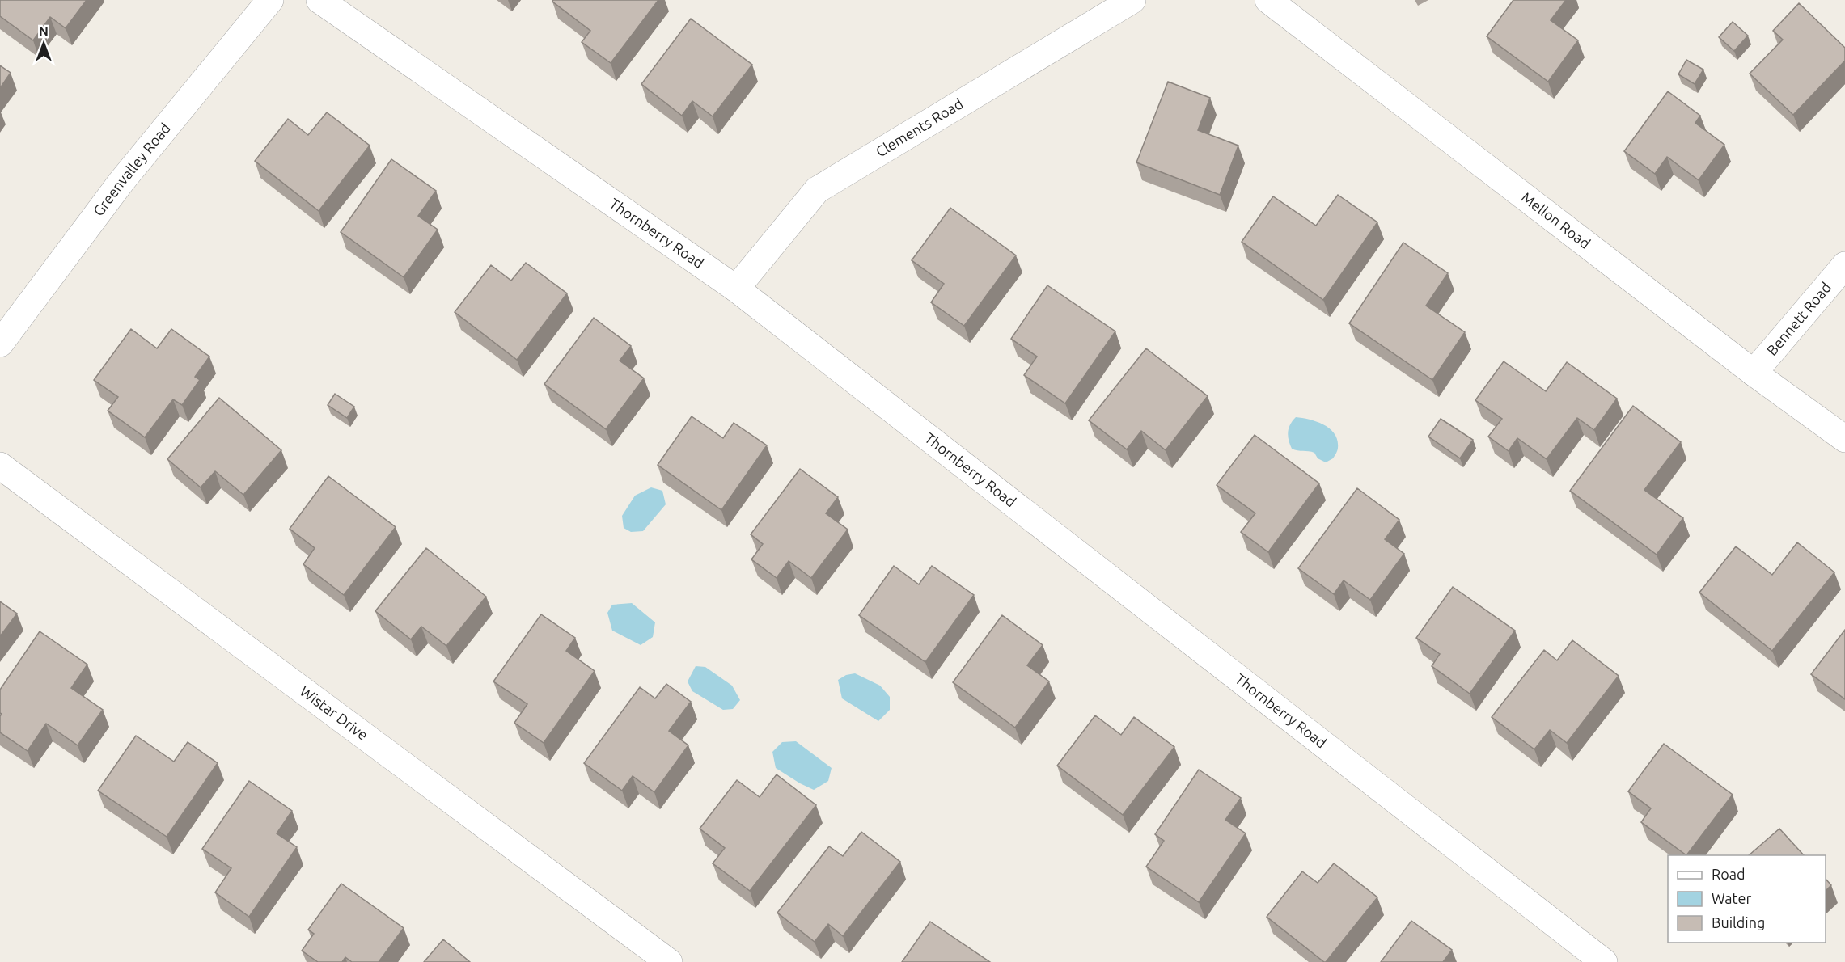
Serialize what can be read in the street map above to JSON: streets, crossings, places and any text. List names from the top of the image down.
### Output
{
  "streets": {
    "street": [
      "Clements Road",
      "Greenvalley Road",
      "Mellon Road",
      "Thornberry Road",
      "Bennett Road",
      "Wistar Drive"
    ]
  },
  "crossings": [
    ["Clements Road", "Thornberry Road"],
    ["Mellon Road", "Bennett Road"]
  ],
  "legend": ["Road", "Water", "Building"],
  "north": "top"
}
